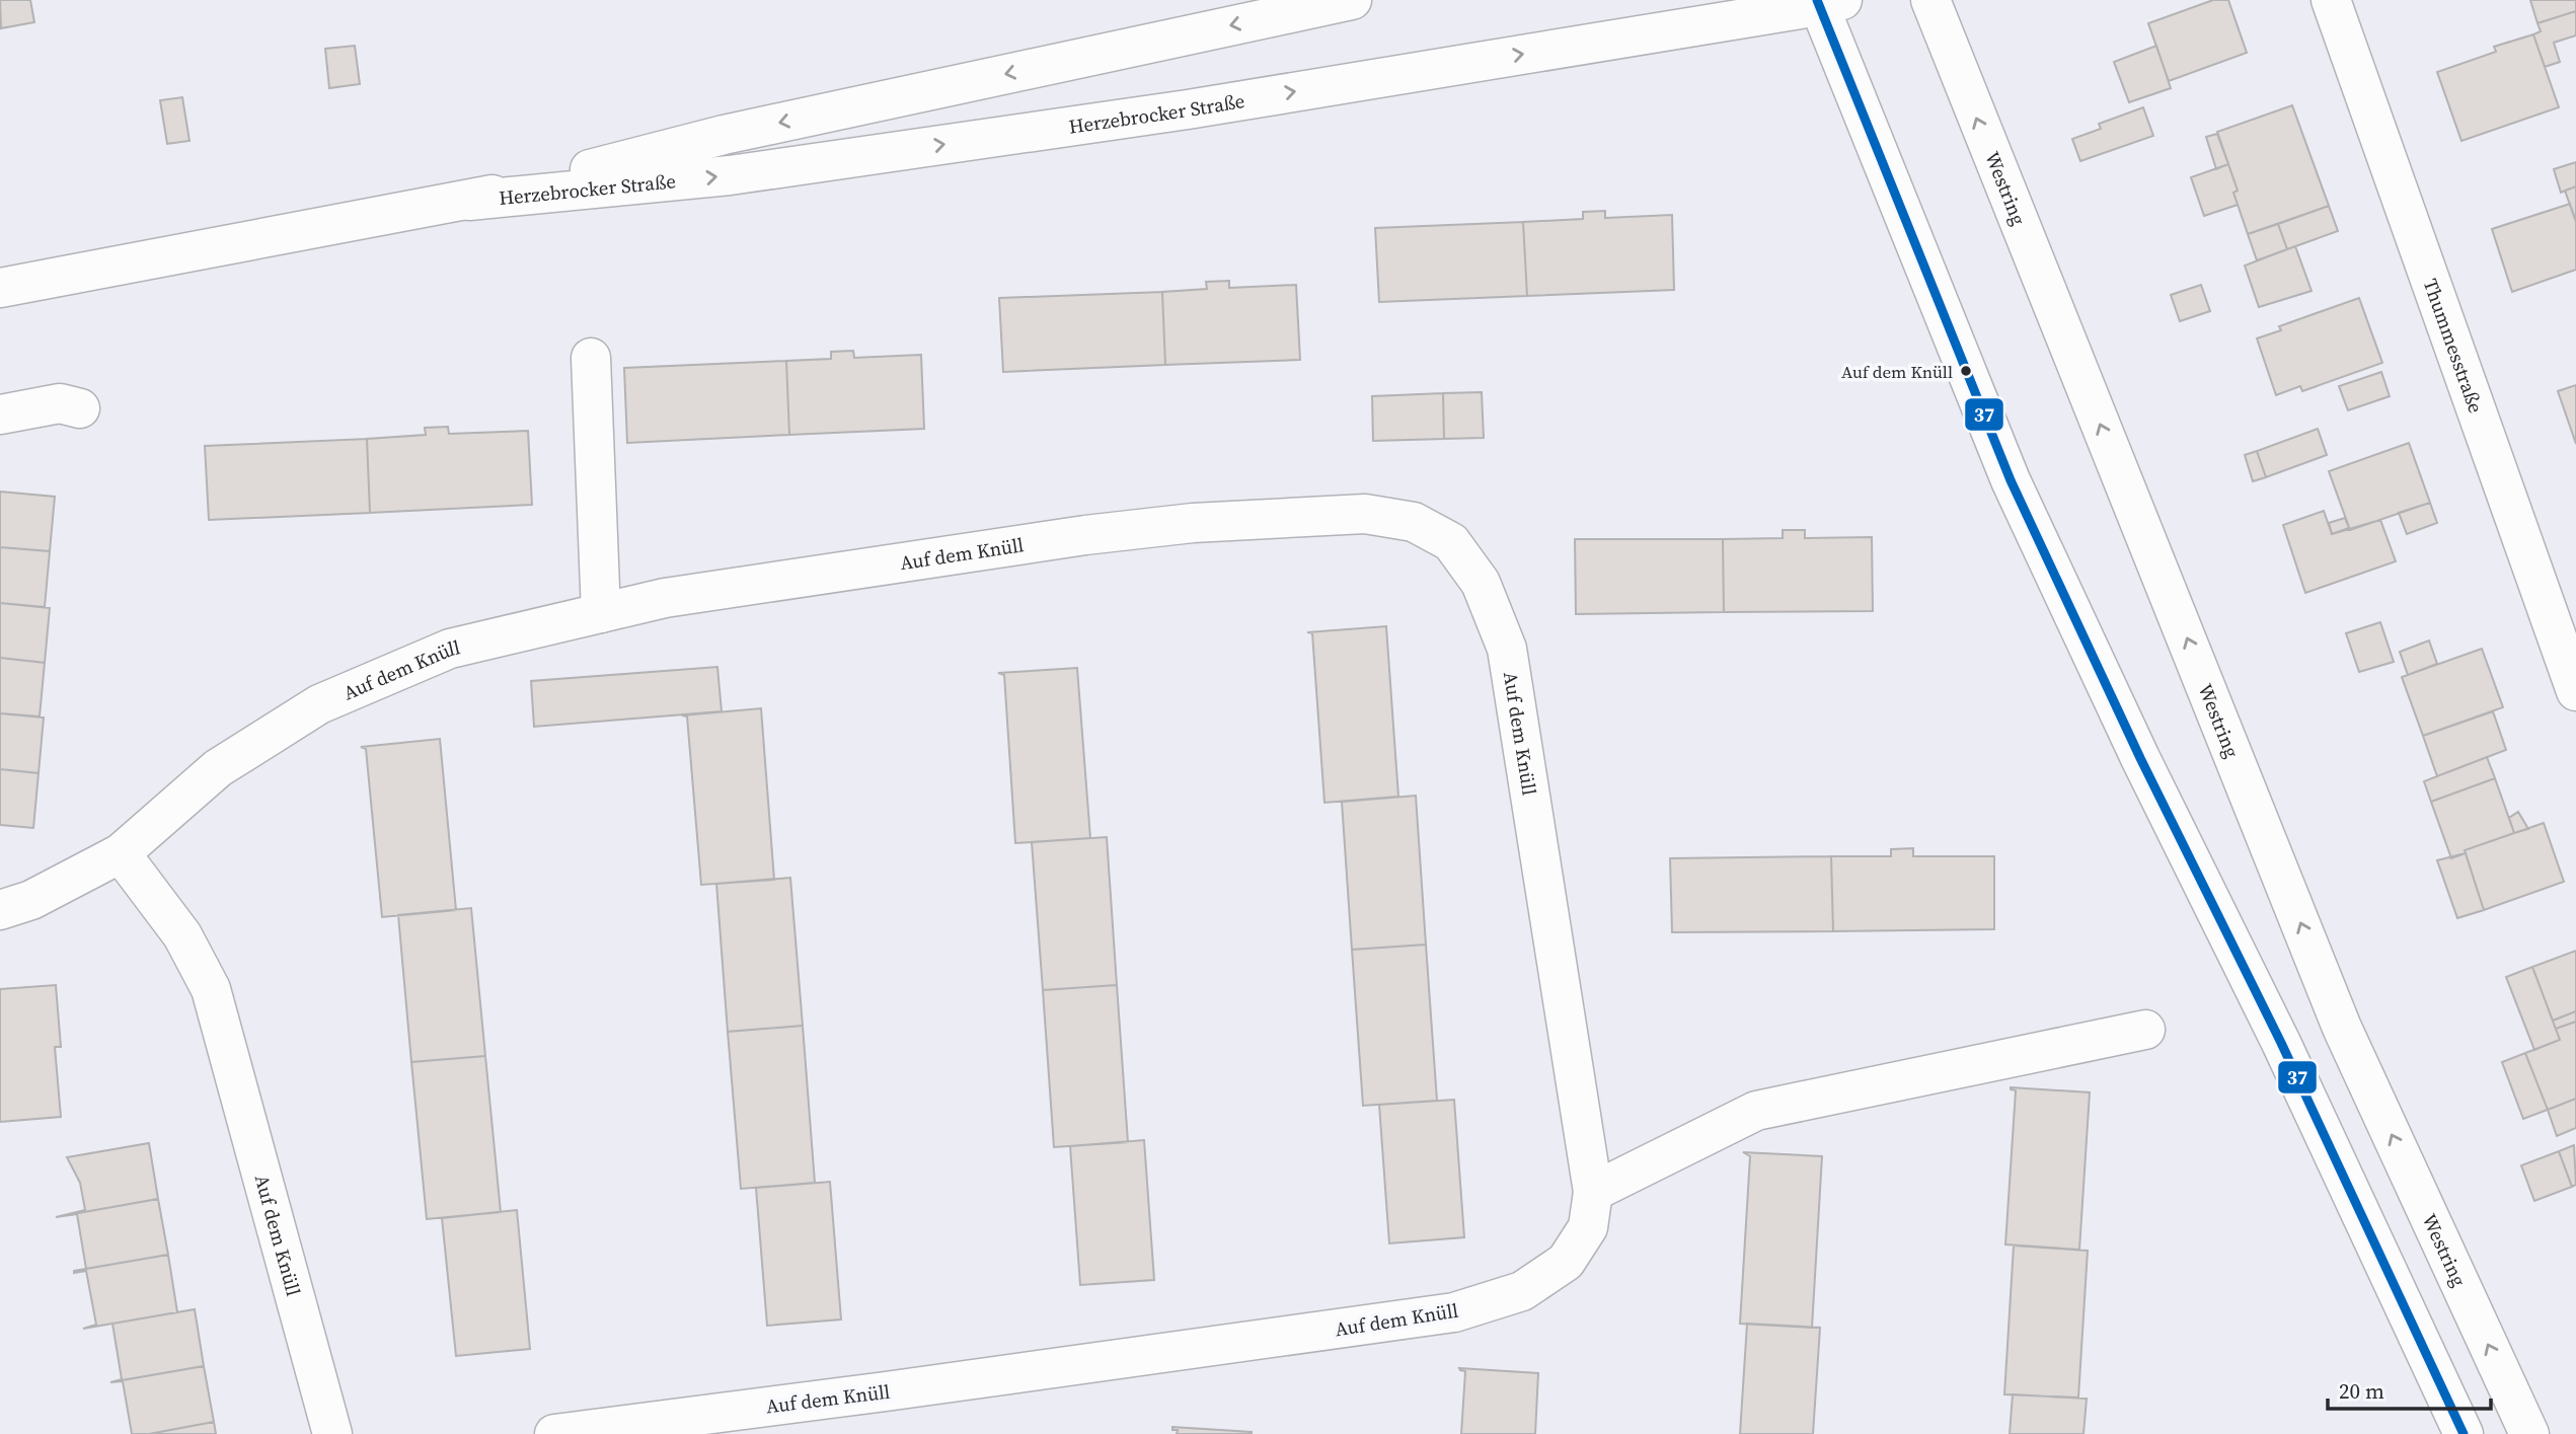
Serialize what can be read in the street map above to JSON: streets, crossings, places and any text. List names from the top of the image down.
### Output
{
  "streets": {
    "main road": [
      "Herzebrocker Straße",
      "Westring",
      "Thummesstraße",
      "Auf dem Knüll"
    ]
  },
  "places": ["Auf dem Knüll"],
  "lines": ["transit line 37"],
  "scale_bar": "20 m"
}
